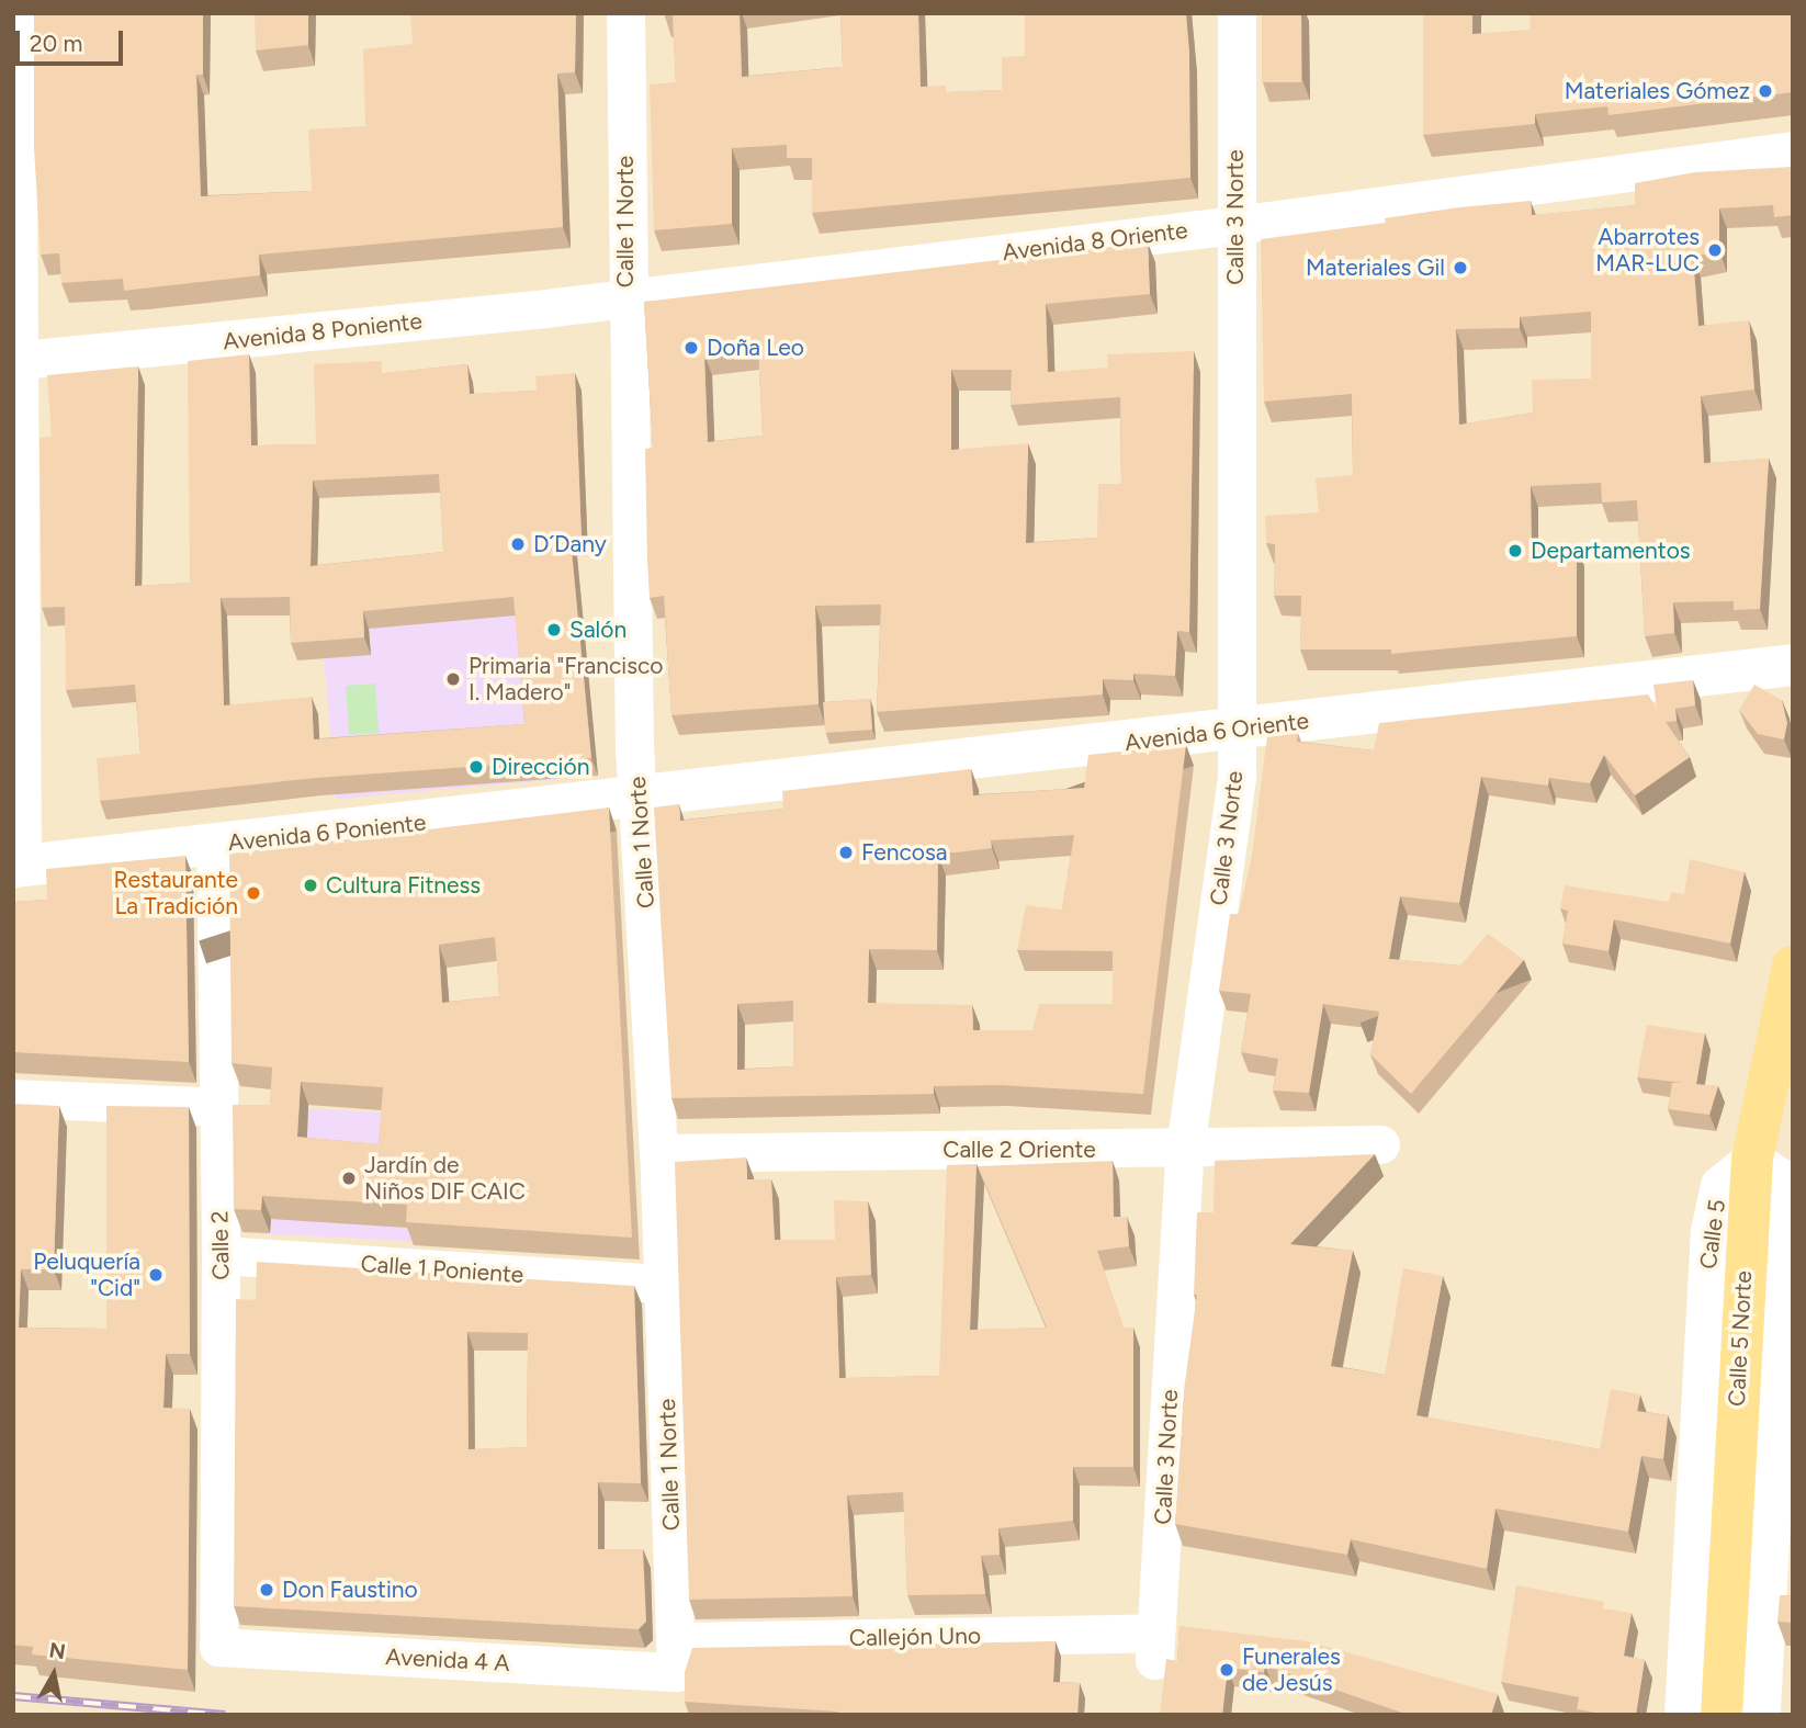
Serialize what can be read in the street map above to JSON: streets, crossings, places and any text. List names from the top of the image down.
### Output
{
  "streets": {
    "main road": ["Calle 5 Norte"],
    "street": [
      "Calle 3 Norte",
      "Calle 1 Norte",
      "Avenida 8 Oriente",
      "Avenida 8 Poniente",
      "Avenida 6 Oriente",
      "Avenida 6 Poniente",
      "Calle 2 Oriente",
      "Calle 5",
      "Calle 2",
      "Calle 1 Poniente",
      "Callejón Uno",
      "Avenida 4 A"
    ]
  },
  "crossings": [
    ["Calle 3 Norte", "Avenida 8 Oriente"],
    ["Calle 3 Norte", "Avenida 6 Oriente"],
    ["Calle 3 Norte", "Calle 2 Oriente"],
    ["Calle 3 Norte", "Callejón Uno"],
    ["Calle 1 Norte", "Avenida 8 Oriente"],
    ["Calle 1 Norte", "Avenida 8 Poniente"],
    ["Calle 1 Norte", "Avenida 6 Oriente"],
    ["Calle 1 Norte", "Avenida 6 Poniente"],
    ["Calle 1 Norte", "Calle 2 Oriente"],
    ["Calle 1 Norte", "Calle 1 Poniente"],
    ["Calle 1 Norte", "Callejón Uno"],
    ["Calle 1 Norte", "Avenida 4 A"],
    ["Avenida 8 Oriente", "Avenida 8 Poniente"],
    ["Avenida 6 Oriente", "Avenida 6 Poniente"],
    ["Avenida 6 Poniente", "Calle 2"],
    ["Calle 5", "Calle 5 Norte"],
    ["Calle 2", "Calle 1 Poniente"],
    ["Calle 2", "Avenida 4 A"],
    ["Callejón Uno", "Avenida 4 A"]
  ],
  "places": [
    "Materiales Gómez",
    "Abarrotes MAR-LUC",
    "Materiales Gil",
    "Doña Leo",
    "D´Dany",
    "Departamentos",
    "Salón",
    "Primaria \"Francisco I. Madero\"",
    "Dirección",
    "Fencosa",
    "Cultura Fitness",
    "Restaurante La Tradición",
    "Jardín de Niños DIF CAIC",
    "Peluquería \"Cid\"",
    "Don Faustino",
    "Funerales de Jesús"
  ],
  "scale_bar": "20 m",
  "north": "top"
}
